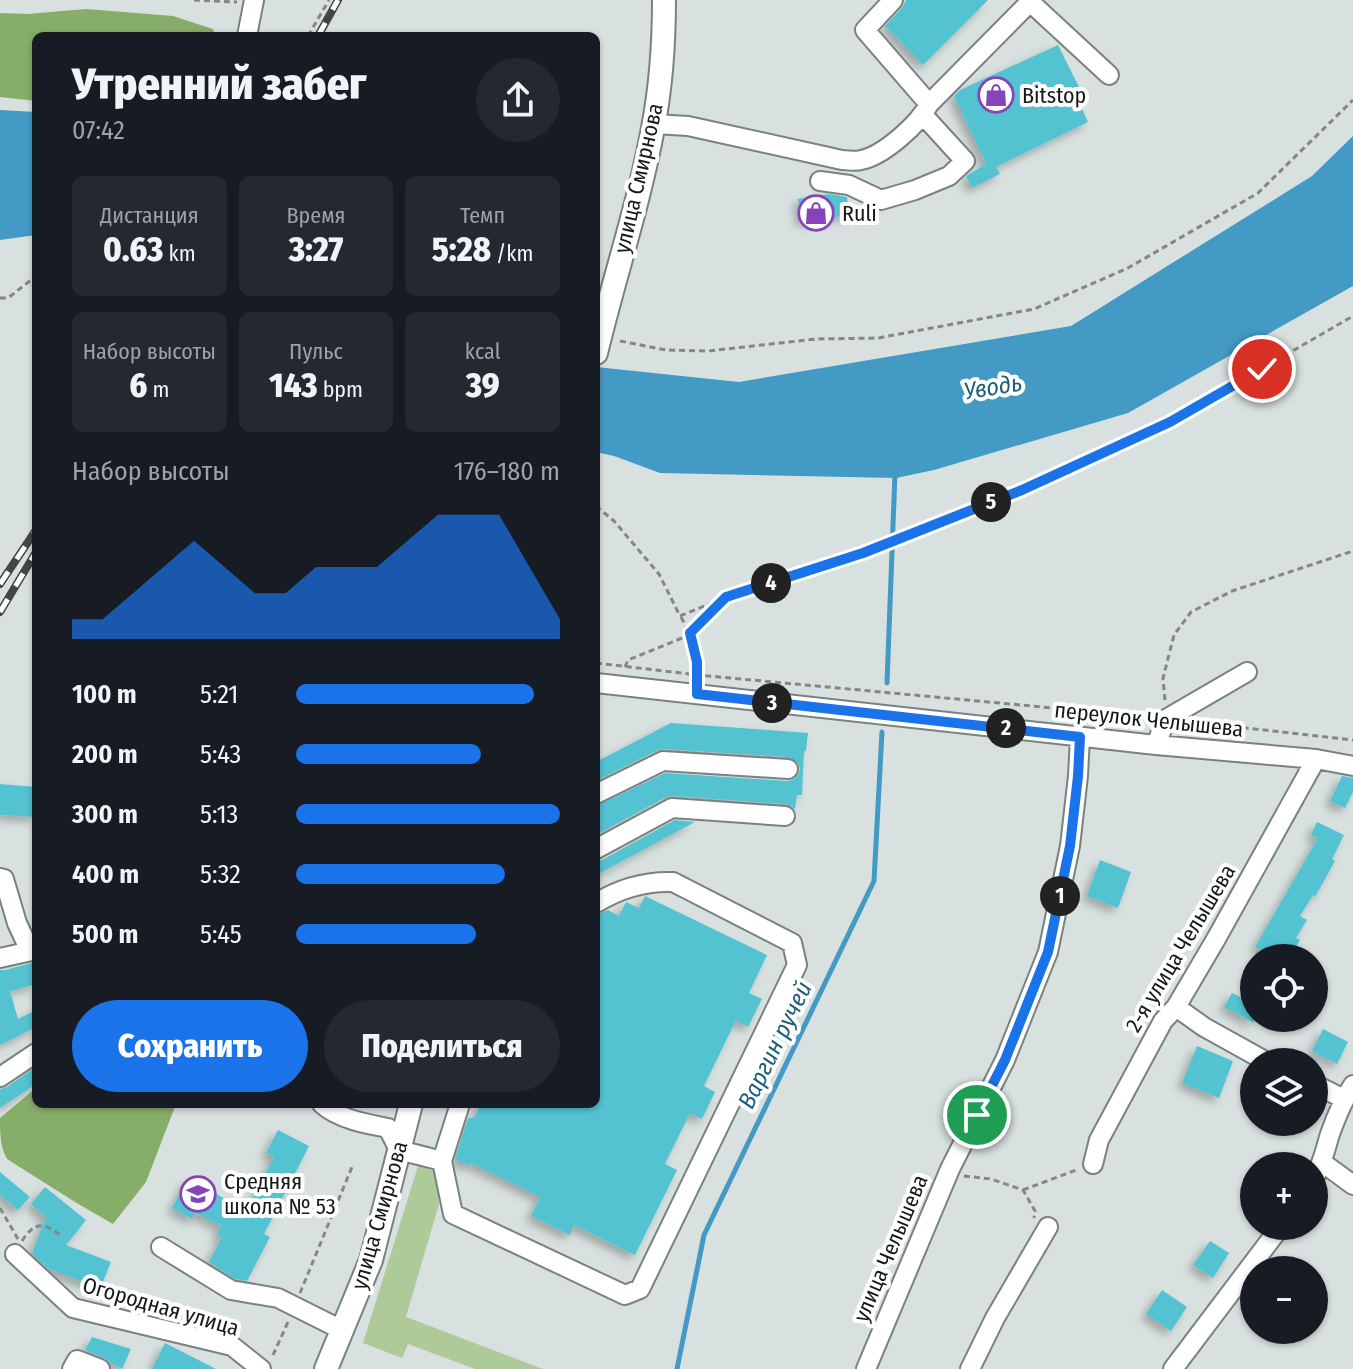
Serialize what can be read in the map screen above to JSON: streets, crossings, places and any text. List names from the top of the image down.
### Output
{
  "streets": {
    "main road": ["улица Смирнова"],
    "street": [
      "переулок Челышева",
      "2-я улица Челышева",
      "улица Челышева",
      "Огородная улица"
    ]
  },
  "crossings": [
    ["переулок Челышева", "2-я улица Челышева"],
    ["переулок Челышева", "улица Челышева"]
  ],
  "water": ["Уводь", "Варгин ручей"],
  "places": {
    "shop": ["Bitstop", "Ruli"],
    "school or university": ["Средняя школа № 53"]
  },
  "page": {
    "heading": ["Утренний забег", "07:42"],
    "stats": [
      ["Дистанция", "0.63 km"],
      ["Время", "3:27"],
      ["Темп", "5:28 /km"],
      ["Набор высоты", "6 m"],
      ["Пульс", "143 bpm"],
      ["kcal", "39"]
    ],
    "chart": ["Набор высоты", "176–180 m"],
    "pins": [
      "5",
      "4",
      "3",
      "2",
      "1"
    ],
    "list": [
      {
        "name": "100 m",
        "note": "5:21"
      },
      {
        "name": "200 m",
        "note": "5:43"
      },
      {
        "name": "300 m",
        "note": "5:13"
      },
      {
        "name": "400 m",
        "note": "5:32"
      },
      {
        "name": "500 m",
        "note": "5:45"
      }
    ],
    "map_buttons": ["+", "−"],
    "buttons": ["Сохранить", "Поделиться"]
  }
}
